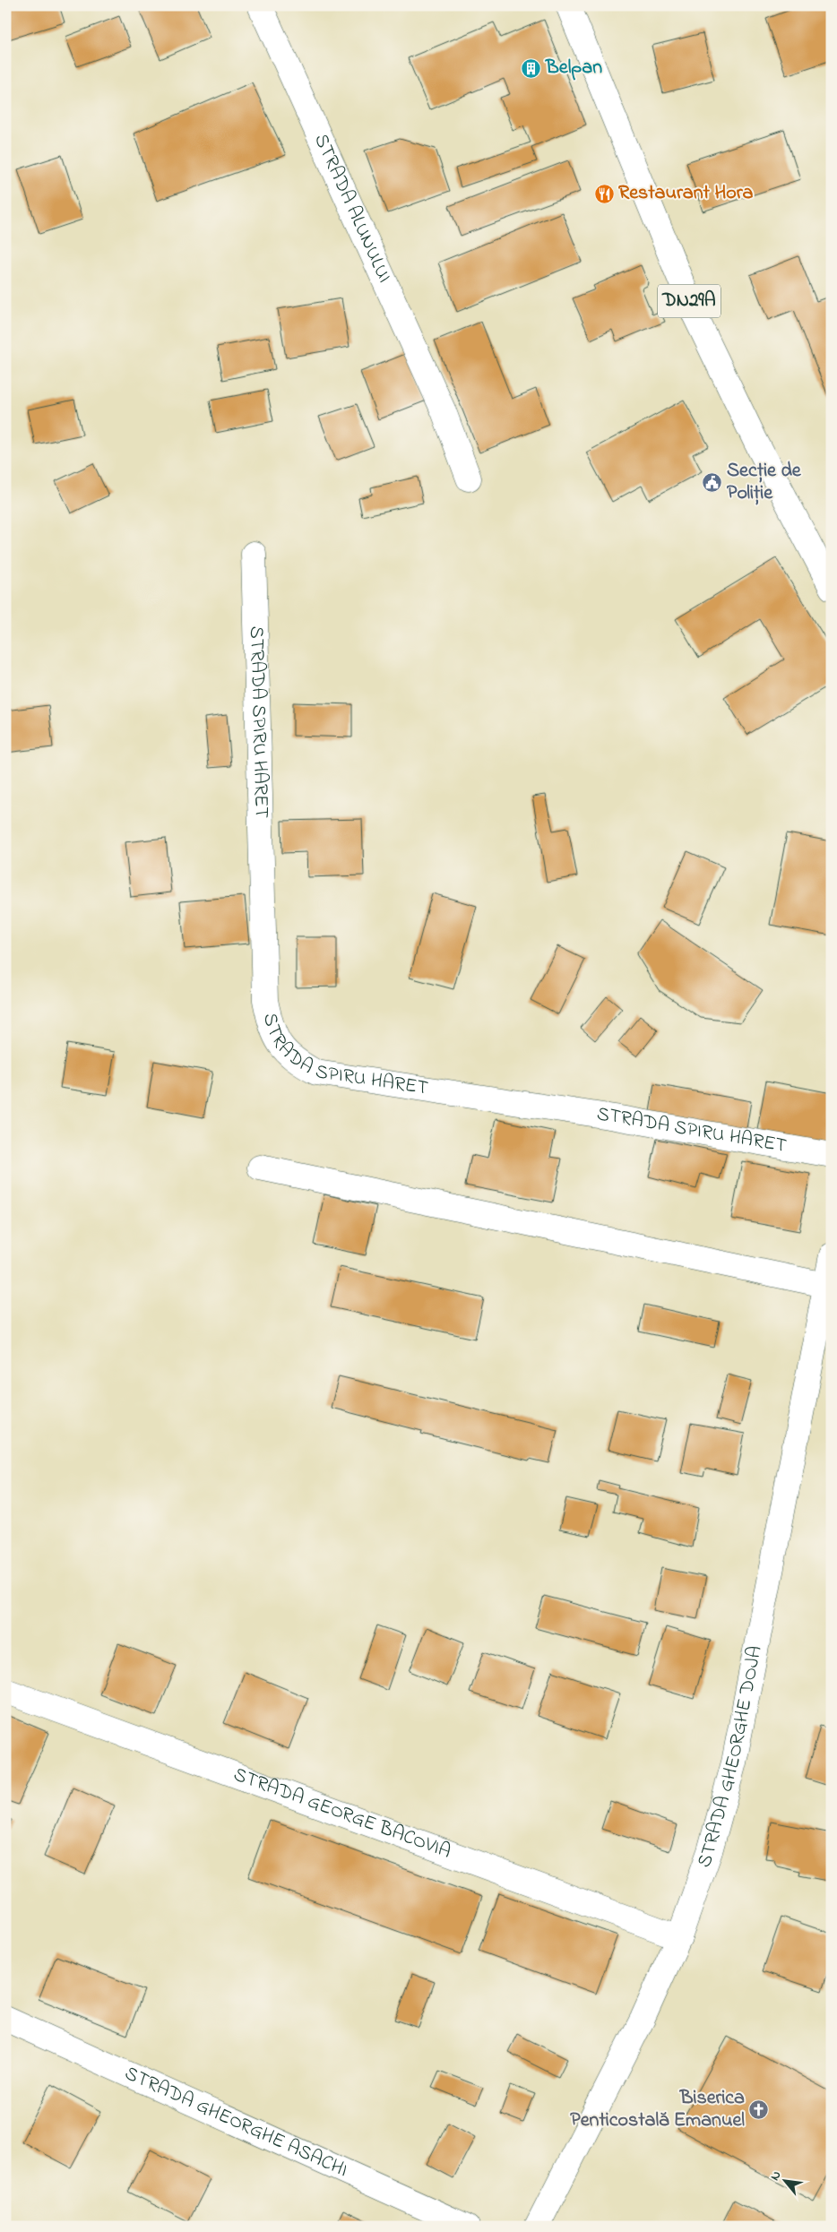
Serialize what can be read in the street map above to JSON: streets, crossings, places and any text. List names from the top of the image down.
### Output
{
  "streets": {
    "street": [
      "STRADA ALUNULUI",
      "DN29A",
      "STRADA SPIRU HARET",
      "STRADA GHEORGHE DOJA",
      "STRADA GEORGE BACOVIA",
      "STRADA GHEORGHE ASACHI"
    ]
  },
  "crossings": [
    ["STRADA GHEORGHE DOJA", "STRADA GEORGE BACOVIA"]
  ],
  "places": {
    "building": ["Belpan"],
    "restaurant": ["Restaurant Hora"],
    "public building": ["Secție de Poliție"],
    "church": ["Biserica Penticostală Emanuel"]
  },
  "north": "top left"
}
